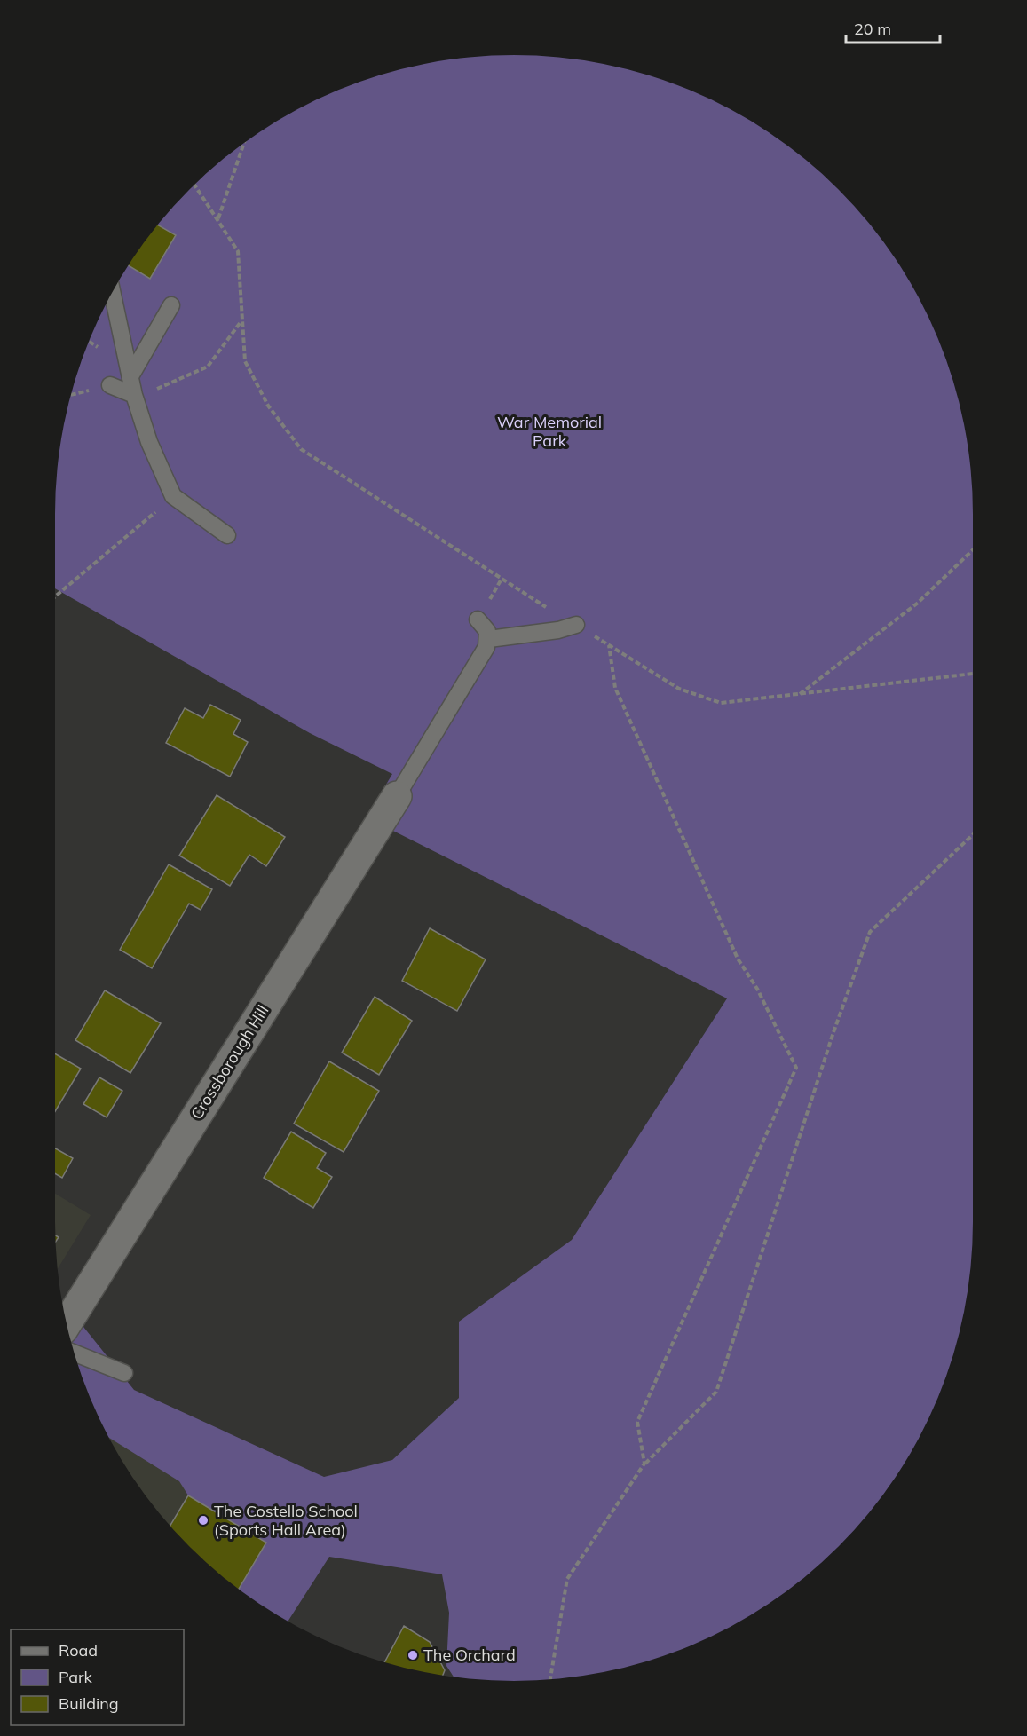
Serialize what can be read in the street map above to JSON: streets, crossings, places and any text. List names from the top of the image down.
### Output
{
  "streets": {
    "street": ["Crossborough Hill"]
  },
  "parks": ["War Memorial Park"],
  "places": ["The Costello School (Sports Hall Area)", "The Orchard"],
  "legend": ["Road", "Park", "Building"],
  "scale_bar": "20 m"
}
